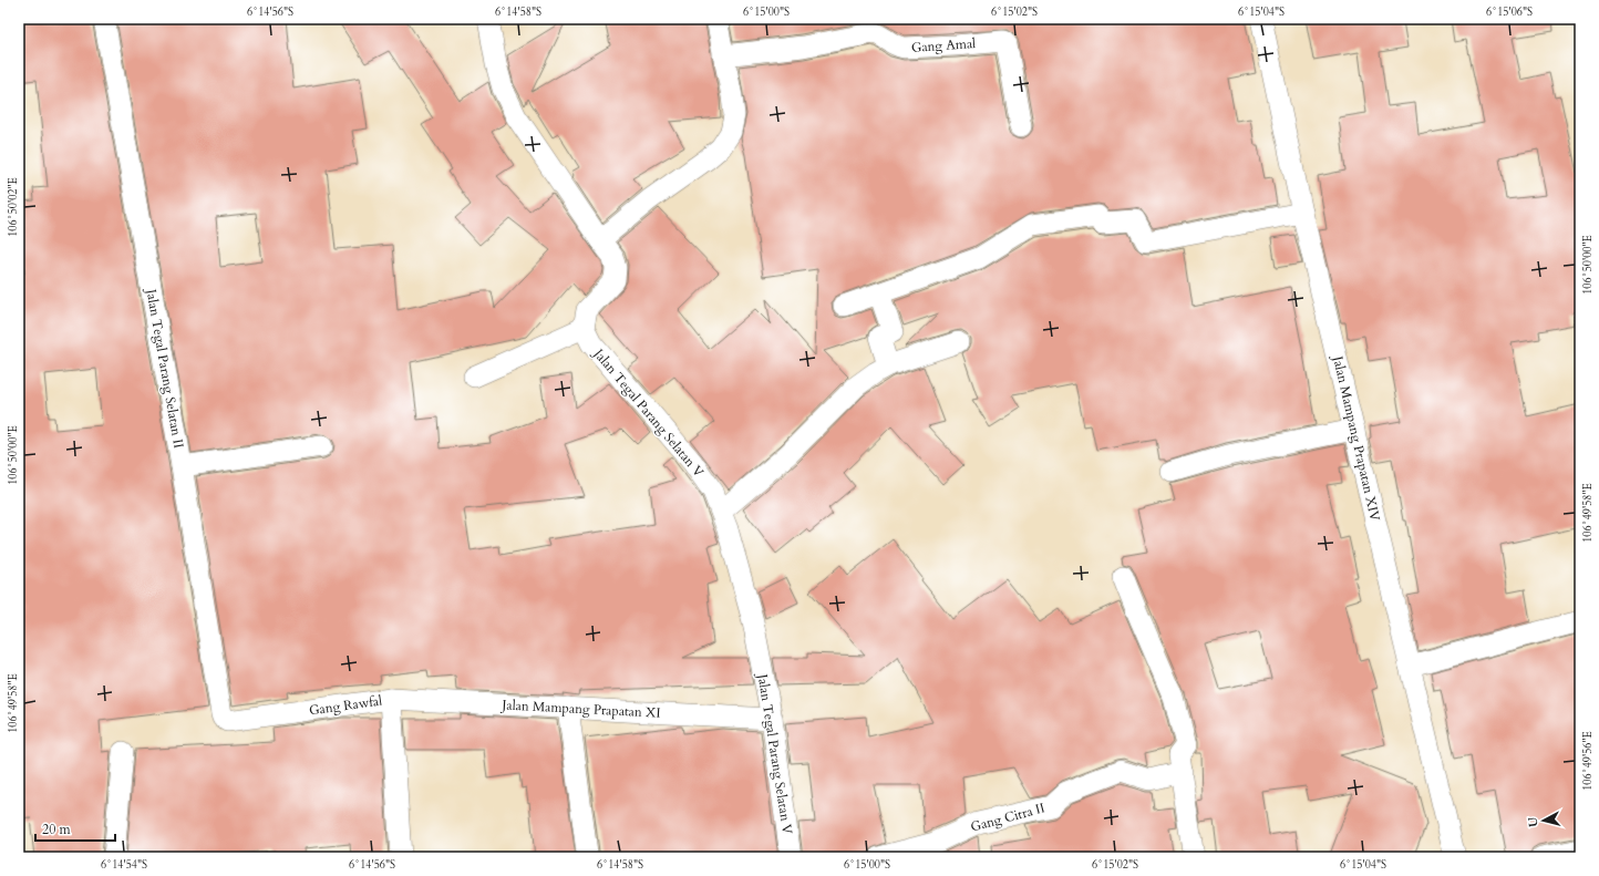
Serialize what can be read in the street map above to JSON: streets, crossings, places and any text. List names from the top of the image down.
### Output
{
  "streets": {
    "street": [
      "Gang Amal",
      "Jalan Tegal Parang Selatan II",
      "Jalan Tegal Parang Selatan V",
      "Jalan Mampang Prapatan XIV",
      "Gang Rawfal",
      "Jalan Mampang Prapatan XI",
      "Gang Citra II"
    ]
  },
  "crossings": [
    ["Jalan Tegal Parang Selatan II", "Gang Rawfal"],
    ["Jalan Tegal Parang Selatan V", "Jalan Mampang Prapatan XI"],
    ["Gang Rawfal", "Jalan Mampang Prapatan XI"]
  ],
  "scale_bar": "20 m",
  "north": "left",
  "coordinates": [
    "6°14'56\"S",
    "6°14'58\"S",
    "6°15'00\"S",
    "6°15'02\"S",
    "6°15'04\"S",
    "6°15'06\"S",
    "106°50'02\"E",
    "106°50'00\"E",
    "106°49'58\"E",
    "106°49'56\"E",
    "6°14'54\"S"
  ]
}
